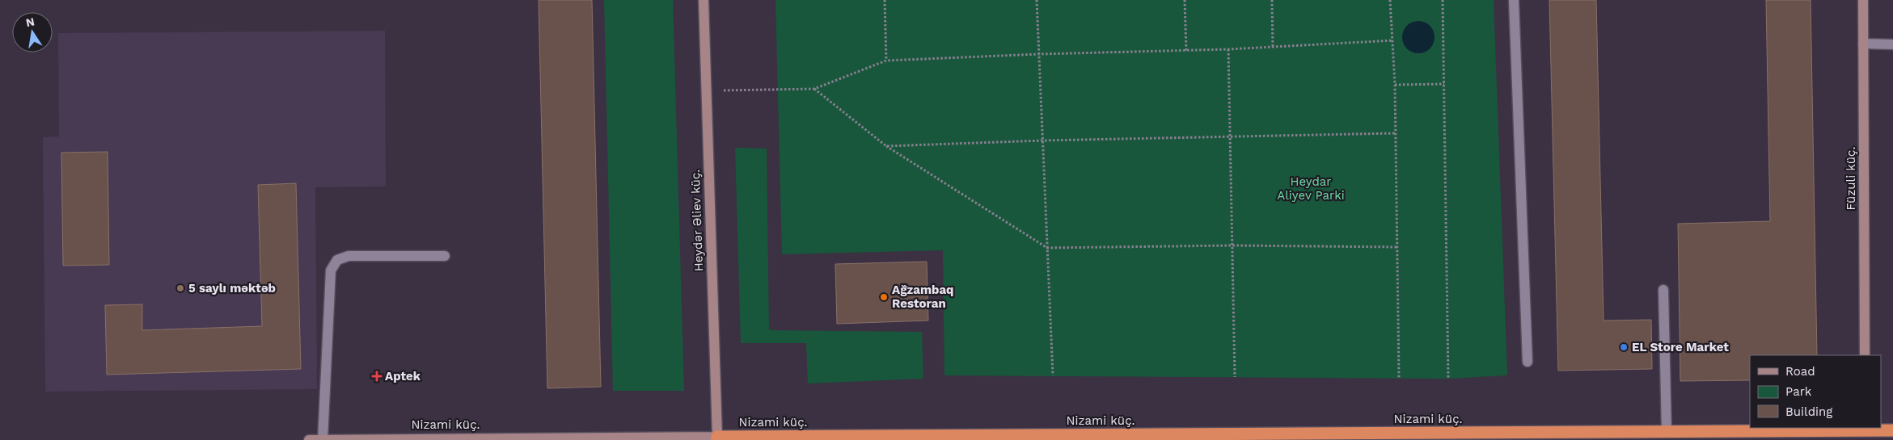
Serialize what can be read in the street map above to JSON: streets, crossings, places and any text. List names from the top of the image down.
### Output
{
  "streets": {
    "highway": ["Nizami küç."],
    "street": ["Füzuli küç.", "Heydər Əliev küç."]
  },
  "crossings": [
    ["Heydər Əliev küç.", "Nizami küç."]
  ],
  "parks": ["Heydar Aliyev Parki"],
  "places": {
    "other": ["5 saylı məktəb", "Ağzambaq Restoran", "EL Store Market"],
    "health": ["Aptek"]
  },
  "legend": ["Road", "Park", "Building"],
  "north": "top"
}
